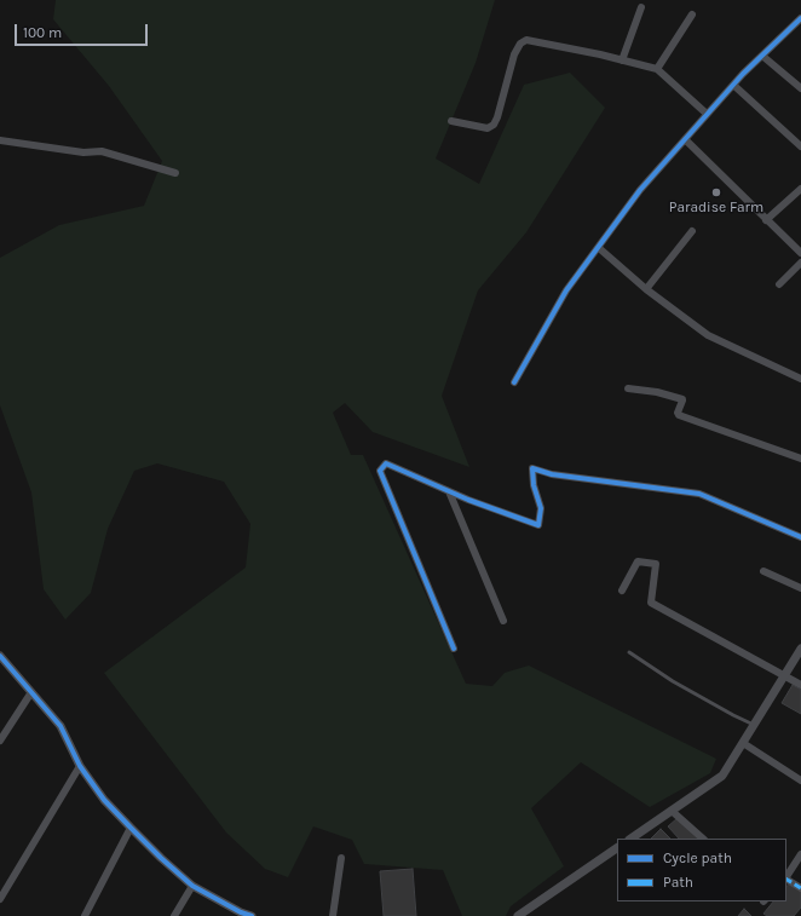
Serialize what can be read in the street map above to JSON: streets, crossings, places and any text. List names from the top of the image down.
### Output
{
  "places": ["Paradise Farm"],
  "legend": ["Cycle path", "Path"],
  "scale_bar": "100 m"
}
